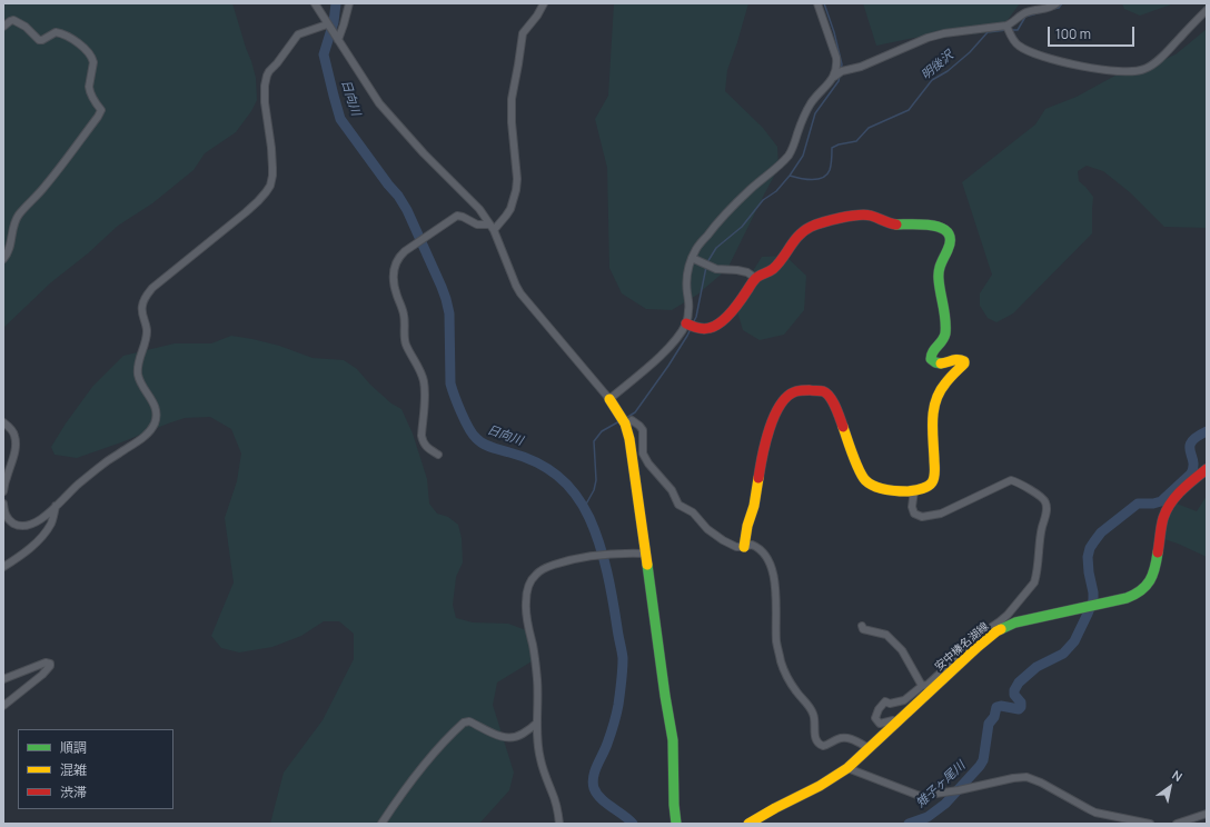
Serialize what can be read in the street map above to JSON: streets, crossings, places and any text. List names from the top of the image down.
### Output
{
  "streets": {
    "street": ["安中榛名湖線"]
  },
  "water": ["明後沢", "日向川", "雉子ヶ尾川"],
  "legend": ["順調", "混雑", "渋滞"],
  "scale_bar": "100 m",
  "north": "top right"
}
